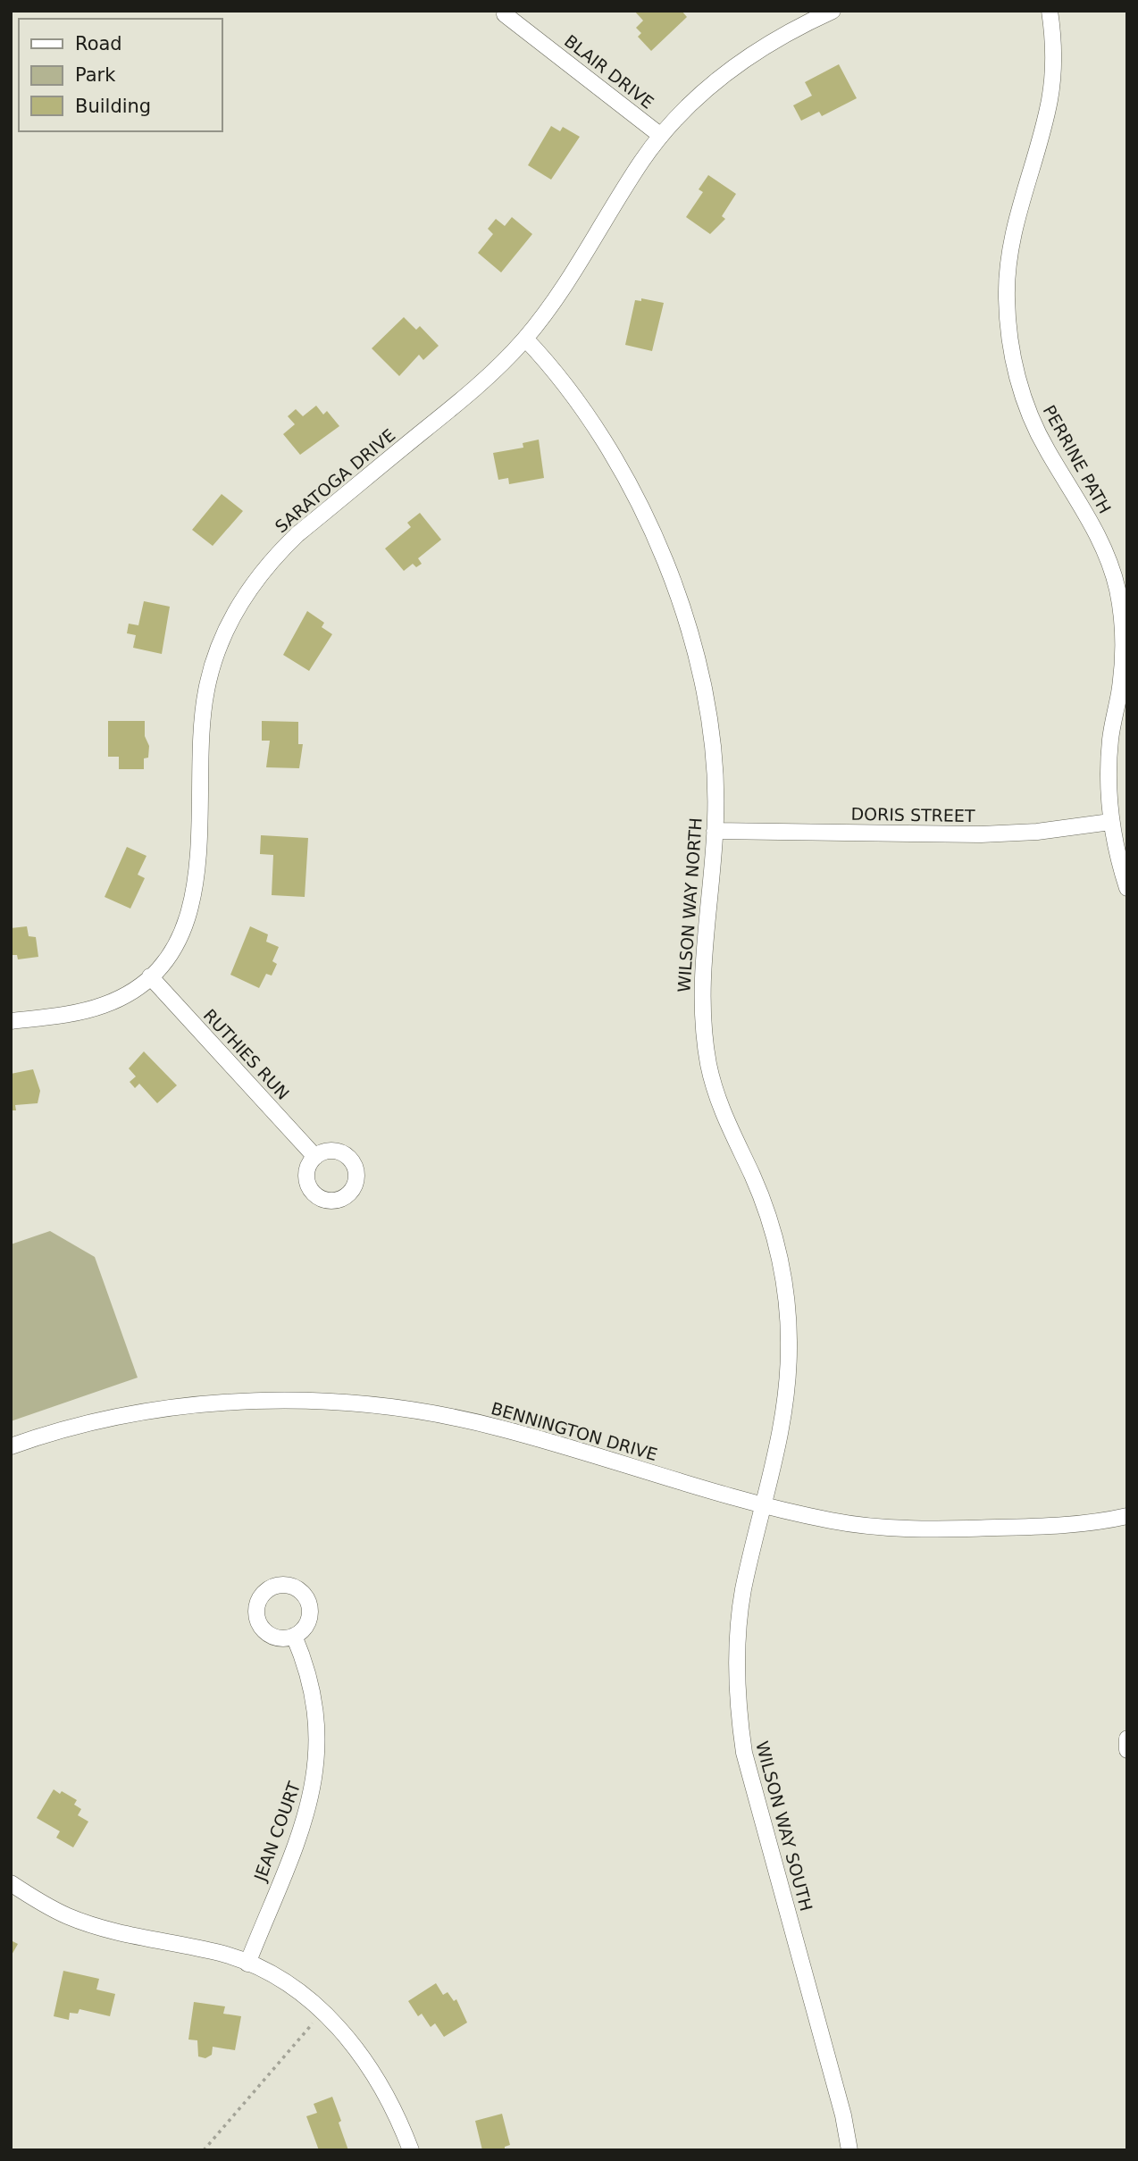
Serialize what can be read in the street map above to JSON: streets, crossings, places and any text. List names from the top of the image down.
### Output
{
  "streets": {
    "street": [
      "BLAIR DRIVE",
      "PERRINE PATH",
      "SARATOGA DRIVE",
      "DORIS STREET",
      "WILSON WAY NORTH",
      "RUTHIES RUN",
      "BENNINGTON DRIVE",
      "WILSON WAY SOUTH",
      "JEAN COURT"
    ]
  },
  "crossings": [
    ["BLAIR DRIVE", "SARATOGA DRIVE"],
    ["PERRINE PATH", "DORIS STREET"],
    ["SARATOGA DRIVE", "WILSON WAY NORTH"],
    ["SARATOGA DRIVE", "RUTHIES RUN"],
    ["DORIS STREET", "WILSON WAY NORTH"],
    ["WILSON WAY NORTH", "BENNINGTON DRIVE"],
    ["WILSON WAY NORTH", "WILSON WAY SOUTH"],
    ["BENNINGTON DRIVE", "WILSON WAY SOUTH"]
  ],
  "legend": ["Road", "Park", "Building"]
}
